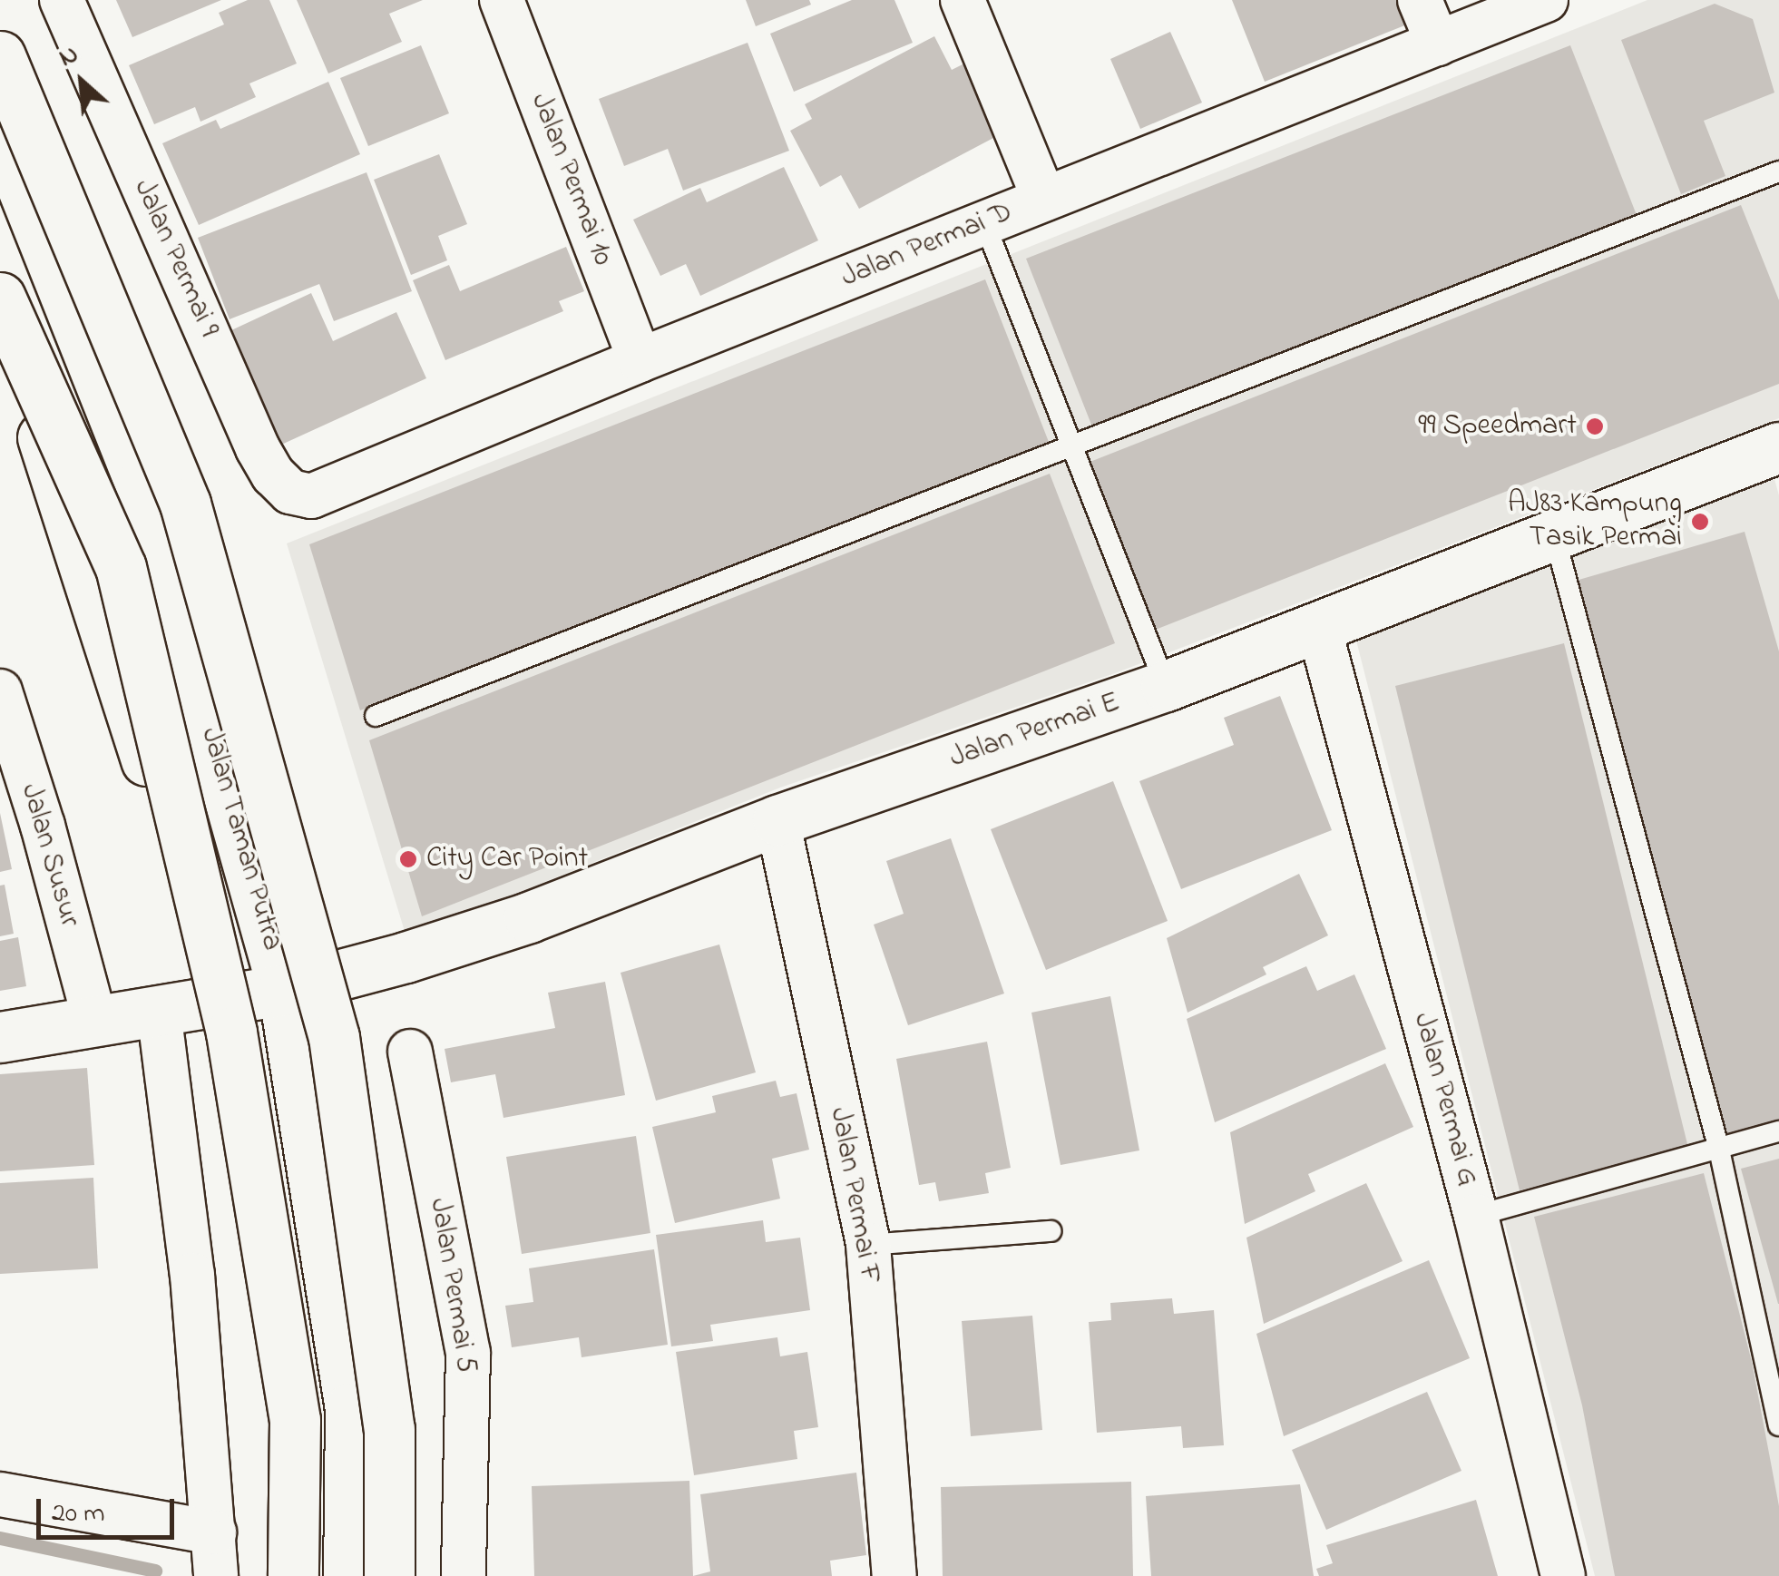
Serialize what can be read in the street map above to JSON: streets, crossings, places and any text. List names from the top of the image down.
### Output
{
  "streets": {
    "main road": ["Jalan Permai E", "Jalan Taman Putra"],
    "street": [
      "Jalan Permai 10",
      "Jalan Permai D",
      "Jalan Permai 9",
      "Jalan Susur",
      "Jalan Permai G",
      "Jalan Permai F",
      "Jalan Permai 5"
    ]
  },
  "crossings": [
    ["Jalan Permai 10", "Jalan Permai D"],
    ["Jalan Permai D", "Jalan Permai 9"],
    ["Jalan Permai E", "Jalan Taman Putra"],
    ["Jalan Permai E", "Jalan Susur"],
    ["Jalan Permai E", "Jalan Permai G"],
    ["Jalan Permai E", "Jalan Permai F"]
  ],
  "places": ["99 Speedmart", "AJ83 Kampung Tasik Permai", "City Car Point"],
  "scale_bar": "20 m",
  "north": "top left"
}
